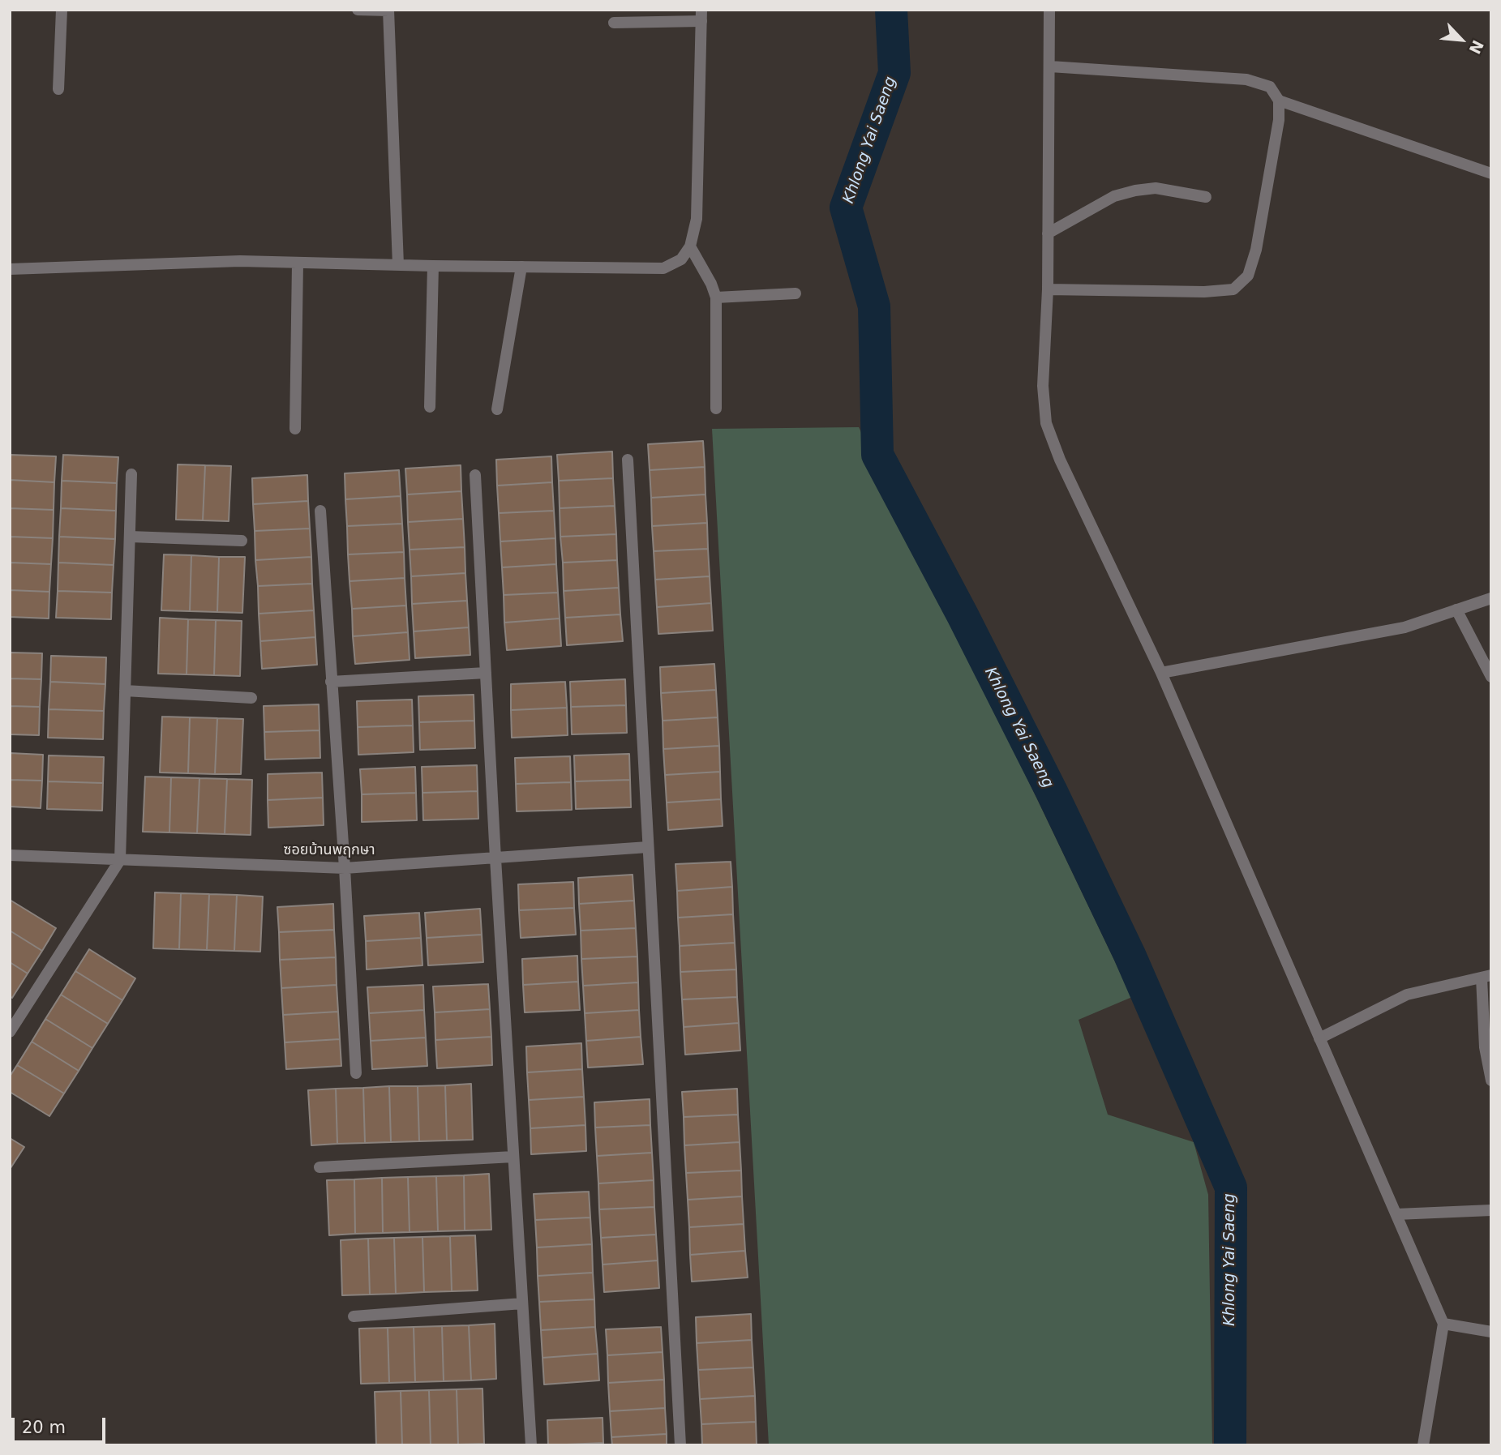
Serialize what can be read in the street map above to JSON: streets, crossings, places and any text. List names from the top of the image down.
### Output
{
  "streets": {
    "street": ["ซอยบ้านพฤกษา"]
  },
  "water": ["Khlong Yai Saeng"],
  "scale_bar": "20 m",
  "north": "bottom right"
}
